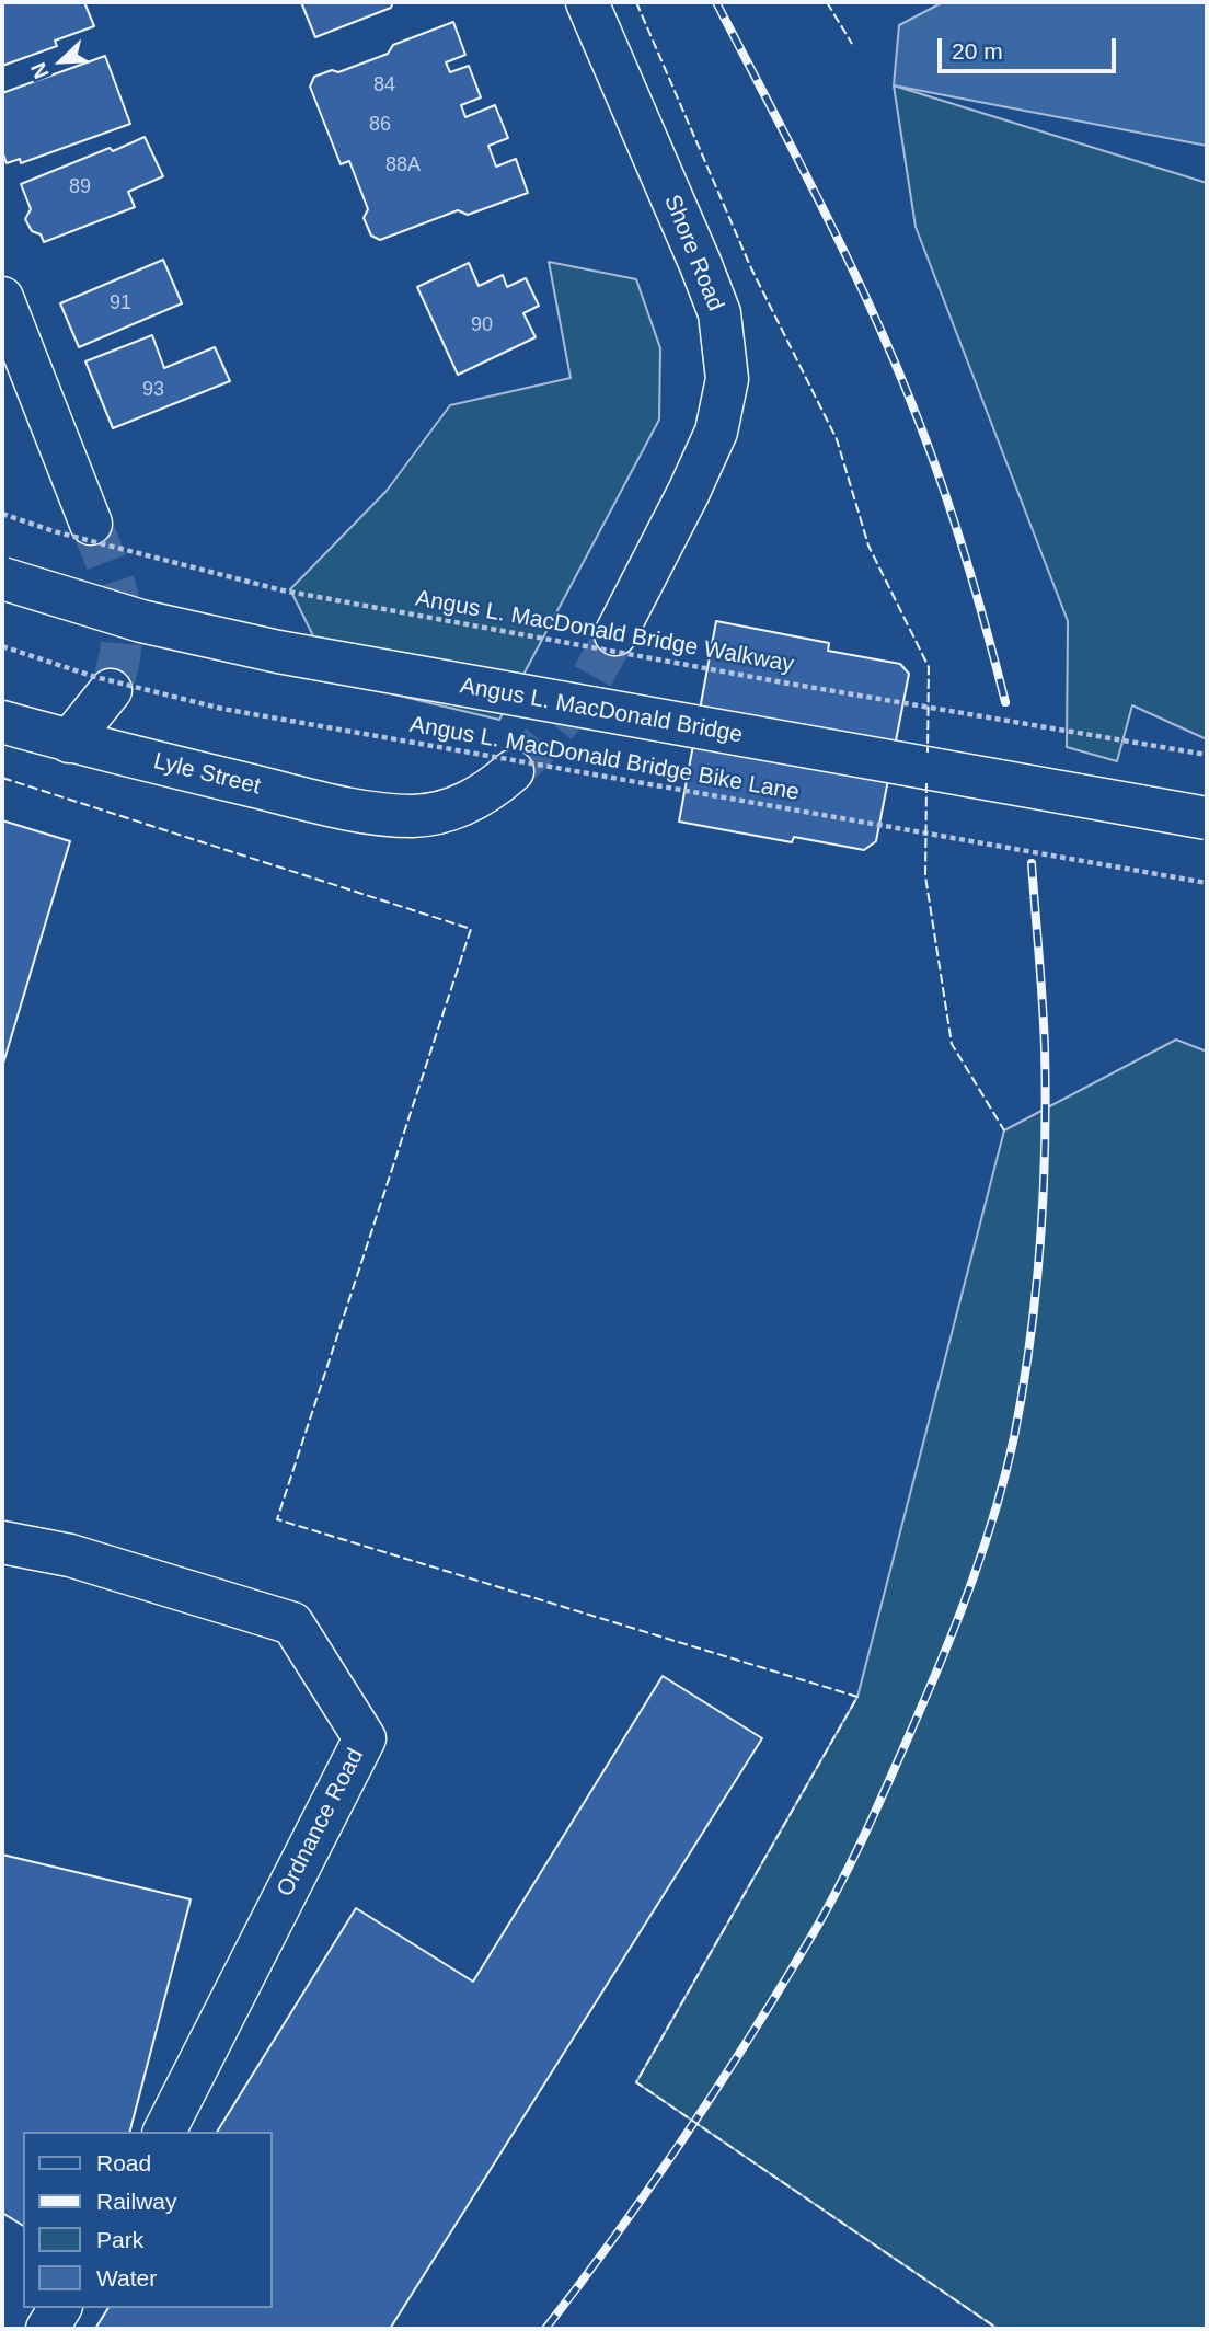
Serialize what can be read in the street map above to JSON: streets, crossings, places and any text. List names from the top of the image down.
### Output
{
  "streets": {
    "street": [
      "Shore Road",
      "Angus L. MacDonald Bridge",
      "Lyle Street",
      "Ordnance Road"
    ],
    "path": ["Angus L. MacDonald Bridge Walkway", "Angus L. MacDonald Bridge Bike Lane"]
  },
  "house_numbers": [
    "84",
    "86",
    "88A",
    "89",
    "91",
    "90",
    "93"
  ],
  "legend": [
    "Road",
    "Railway",
    "Park",
    "Water"
  ],
  "scale_bar": "20 m",
  "north": "bottom left"
}
